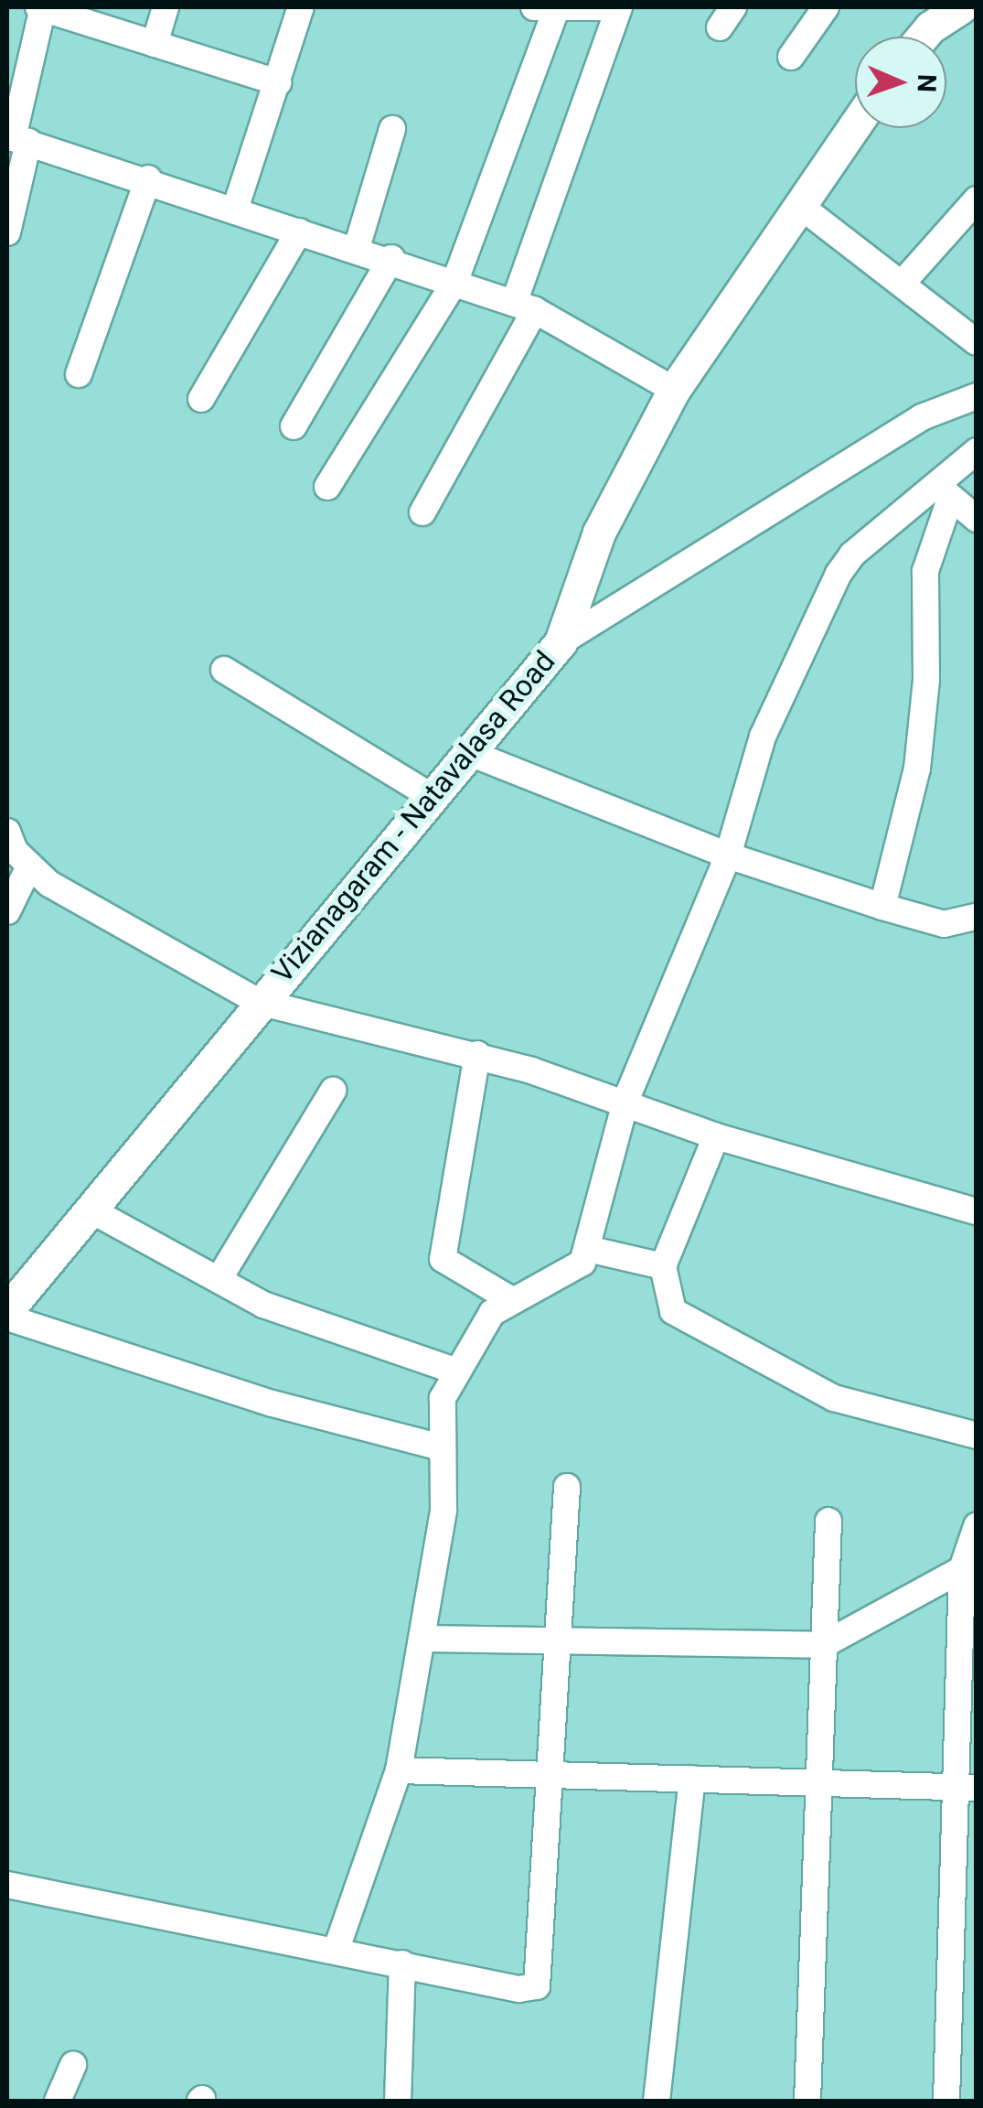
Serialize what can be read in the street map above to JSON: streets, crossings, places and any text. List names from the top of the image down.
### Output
{
  "streets": {
    "main road": ["Vizianagaram - Natavalasa Road"]
  },
  "north": "right"
}
